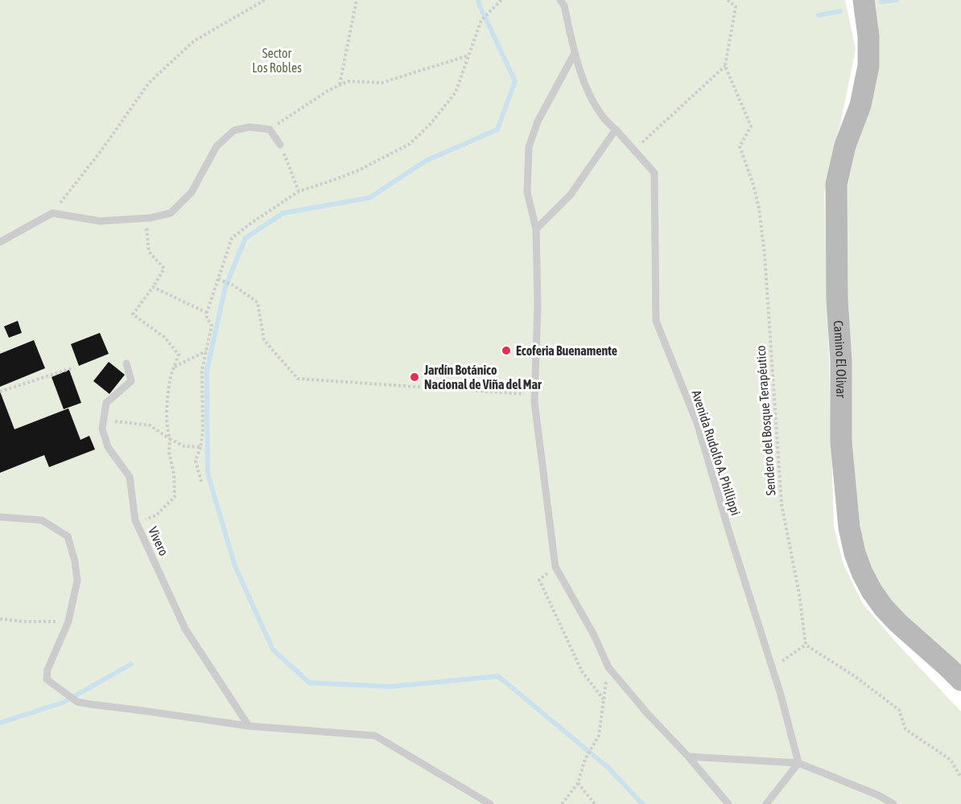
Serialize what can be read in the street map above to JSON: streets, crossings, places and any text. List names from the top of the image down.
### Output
{
  "streets": {
    "main road": ["Camino El Olivar"],
    "lane": ["Avenida Rudolfo A. Phillippi", "Vivero"],
    "path": ["Sendero del Bosque Terapéutico"]
  },
  "parks": ["Sector Los Robles"],
  "places": ["Ecoferia Buenamente", "Jardín Botánico Nacional de Viña del Mar"]
}
